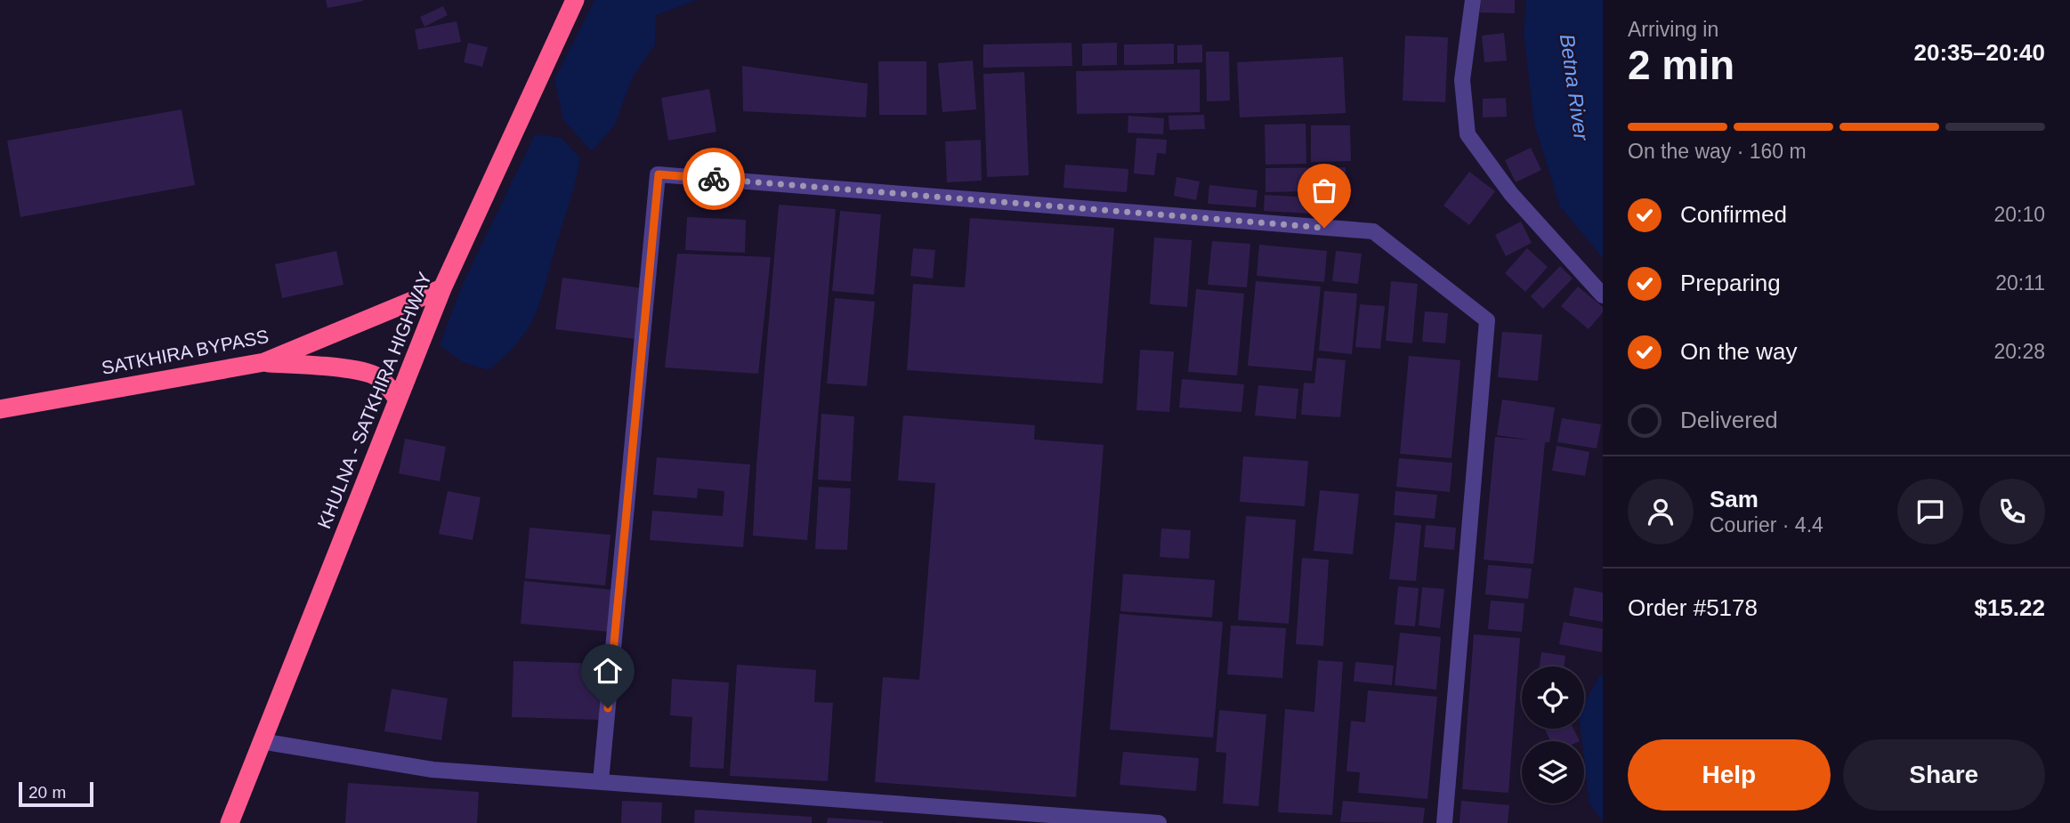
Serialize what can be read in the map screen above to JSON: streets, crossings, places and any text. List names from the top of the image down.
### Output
{
  "streets": {
    "highway": ["SATKHIRA BYPASS", "KHULNA - SATKHIRA HIGHWAY"]
  },
  "crossings": [
    ["SATKHIRA BYPASS", "KHULNA - SATKHIRA HIGHWAY"]
  ],
  "water": ["Betna River"],
  "scale_bar": "20 m",
  "page": {
    "heading": ["2 min", "Arriving in", "20:35–20:40"],
    "panel": [
      "Sam",
      "Courier · 4.4",
      "Order #5178",
      "$15.22"
    ],
    "bar": "On the way · 160 m",
    "list": [
      ["Confirmed", "20:10"],
      ["Preparing", "20:11"],
      ["On the way", "20:28"],
      "Delivered"
    ],
    "buttons": ["Help", "Share"],
    "scale": "20 m"
  }
}
